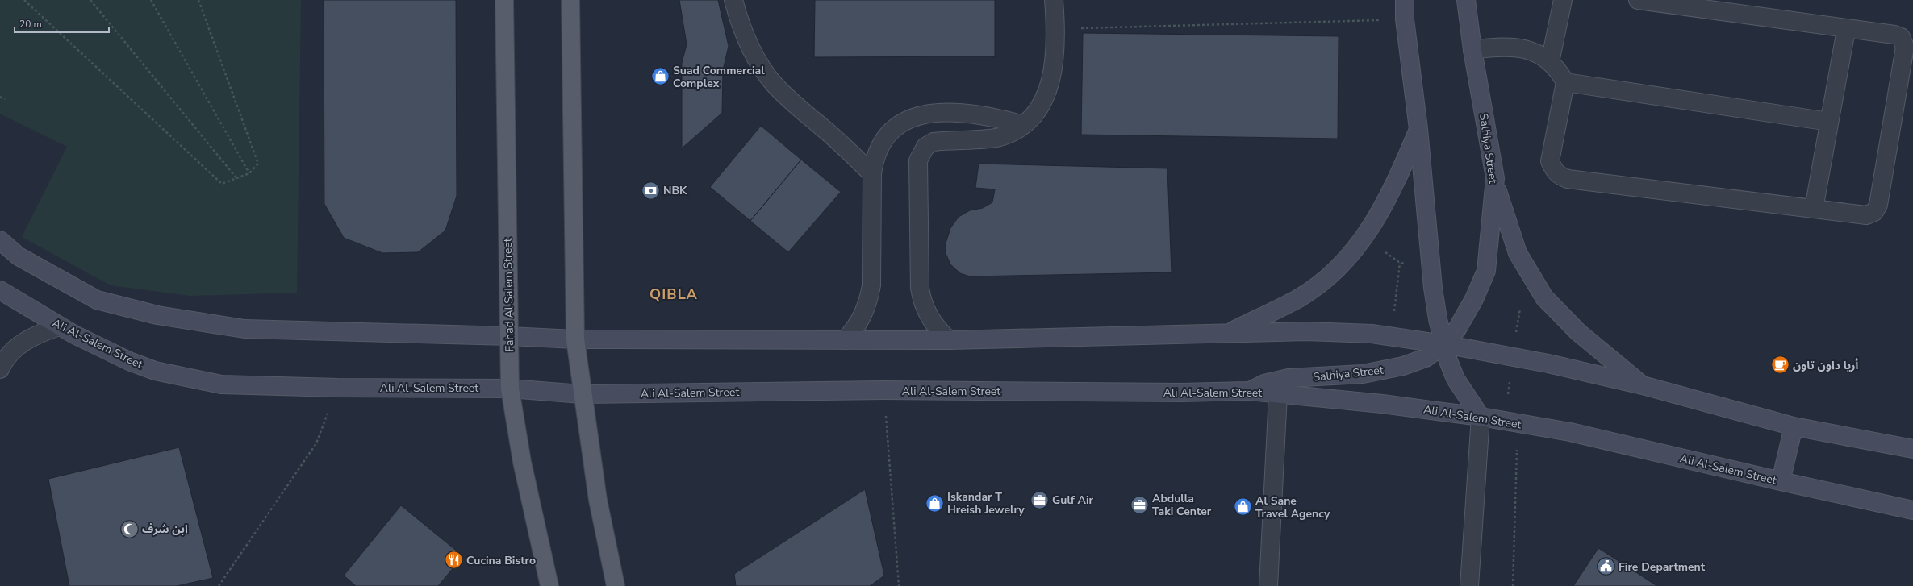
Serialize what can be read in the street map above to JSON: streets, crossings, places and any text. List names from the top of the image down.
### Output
{
  "streets": {
    "main road": ["Salhiya Street", "Fahad Al Salem Street", "Ali Al-Salem Street"]
  },
  "crossings": [
    ["Salhiya Street", "Ali Al-Salem Street"],
    ["Fahad Al Salem Street", "Ali Al-Salem Street"]
  ],
  "districts": ["QIBLA"],
  "places": {
    "shop": ["Suad Commercial Complex", "Iskandar T Hreish Jewelry", "Al Sane Travel Agency"],
    "bank": ["NBK"],
    "cafe": ["أريا داون تاون"],
    "office": ["Gulf Air", "Abdulla Taki Center"],
    "mosque": ["ابن شرف"],
    "restaurant": ["Cucina Bistro"],
    "public building": ["Fire Department"]
  },
  "scale_bar": "20 m"
}
